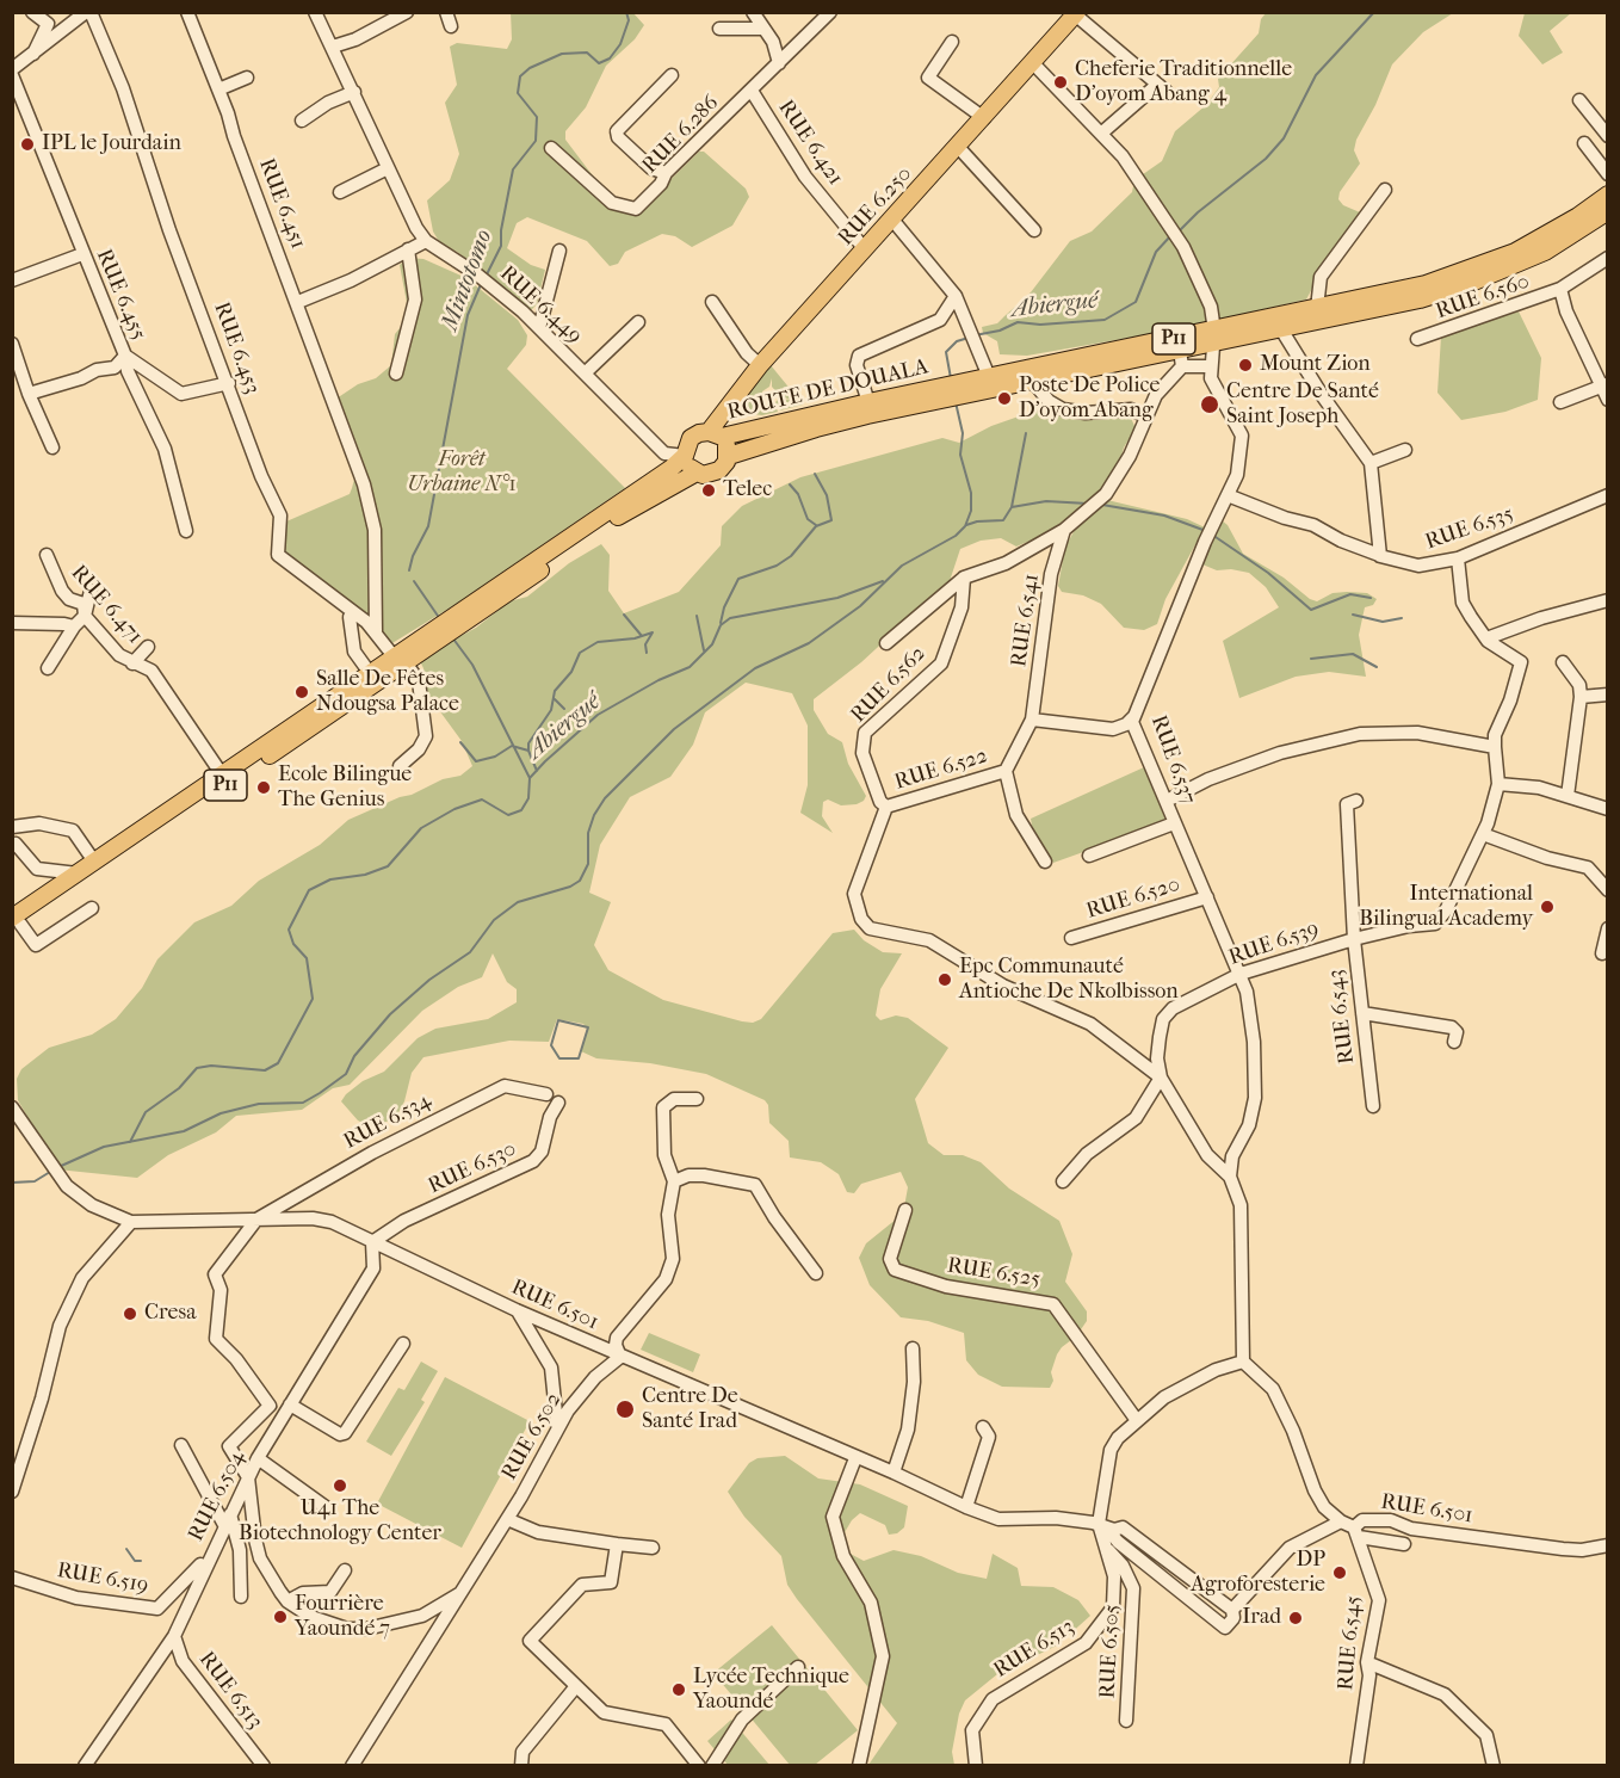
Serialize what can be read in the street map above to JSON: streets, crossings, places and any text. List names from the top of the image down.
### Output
{
  "streets": {
    "main road": ["RUE 6.250", "P11", "ROUTE DE DOUALA"],
    "street": [
      "RUE 6.286",
      "RUE 6.421",
      "RUE 6.451",
      "RUE 6.455",
      "RUE 6.560",
      "RUE 6.449",
      "RUE 6.453",
      "RUE 6.535",
      "RUE 6.471",
      "RUE 6.541",
      "RUE 6.562",
      "RUE 6.537",
      "RUE 6.522",
      "RUE 6.520",
      "RUE 6.539",
      "RUE 6.543",
      "RUE 6.534",
      "RUE 6.530",
      "RUE 6.525",
      "RUE 6.501",
      "RUE 6.502",
      "RUE 6.504",
      "RUE 6.519",
      "RUE 6.545",
      "RUE 6.513",
      "RUE 6.505"
    ]
  },
  "crossings": [
    ["RUE 6.286", "RUE 6.421"],
    ["RUE 6.421", "RUE 6.250"],
    ["RUE 6.451", "RUE 6.453"],
    ["RUE 6.250", "RUE 6.449"],
    ["RUE 6.250", "P11"],
    ["RUE 6.250", "ROUTE DE DOUALA"],
    ["RUE 6.250", "RUE 6.537"],
    ["RUE 6.449", "P11"],
    ["RUE 6.449", "ROUTE DE DOUALA"],
    ["P11", "RUE 6.453"],
    ["P11", "ROUTE DE DOUALA"],
    ["P11", "RUE 6.471"],
    ["P11", "RUE 6.537"],
    ["ROUTE DE DOUALA", "RUE 6.537"],
    ["RUE 6.535", "RUE 6.537"],
    ["RUE 6.541", "RUE 6.522"],
    ["RUE 6.562", "RUE 6.522"],
    ["RUE 6.537", "RUE 6.520"],
    ["RUE 6.537", "RUE 6.539"],
    ["RUE 6.522", "RUE 6.539"],
    ["RUE 6.539", "RUE 6.543"],
    ["RUE 6.534", "RUE 6.501"],
    ["RUE 6.530", "RUE 6.501"],
    ["RUE 6.530", "RUE 6.504"],
    ["RUE 6.501", "RUE 6.502"],
    ["RUE 6.501", "RUE 6.504"],
    ["RUE 6.501", "RUE 6.545"],
    ["RUE 6.501", "RUE 6.513"],
    ["RUE 6.504", "RUE 6.519"],
    ["RUE 6.504", "RUE 6.513"],
    ["RUE 6.513", "RUE 6.505"]
  ],
  "water": ["Mintotomo", "Abiergué"],
  "parks": ["Forêt Urbaine N°1"],
  "places": [
    "Cheferie Traditionnelle D'oyom Abang 4",
    "IPL le Jourdain",
    "Mount Zion",
    "Poste De Police D'oyom Abang",
    "Centre De Santé Saint Joseph",
    "Telec",
    "Salle De Fêtes Ndougsa Palace",
    "Ecole Bilingue The Genius",
    "International Bilingual Academy",
    "Epc Communauté Antioche De Nkolbisson",
    "Cresa",
    "Centre De Santé Irad",
    "U41 The Biotechnology Center",
    "DP Agroforesterie",
    "Fourrière Yaoundé 7",
    "Irad",
    "Lycée Technique Yaoundé"
  ]
}
